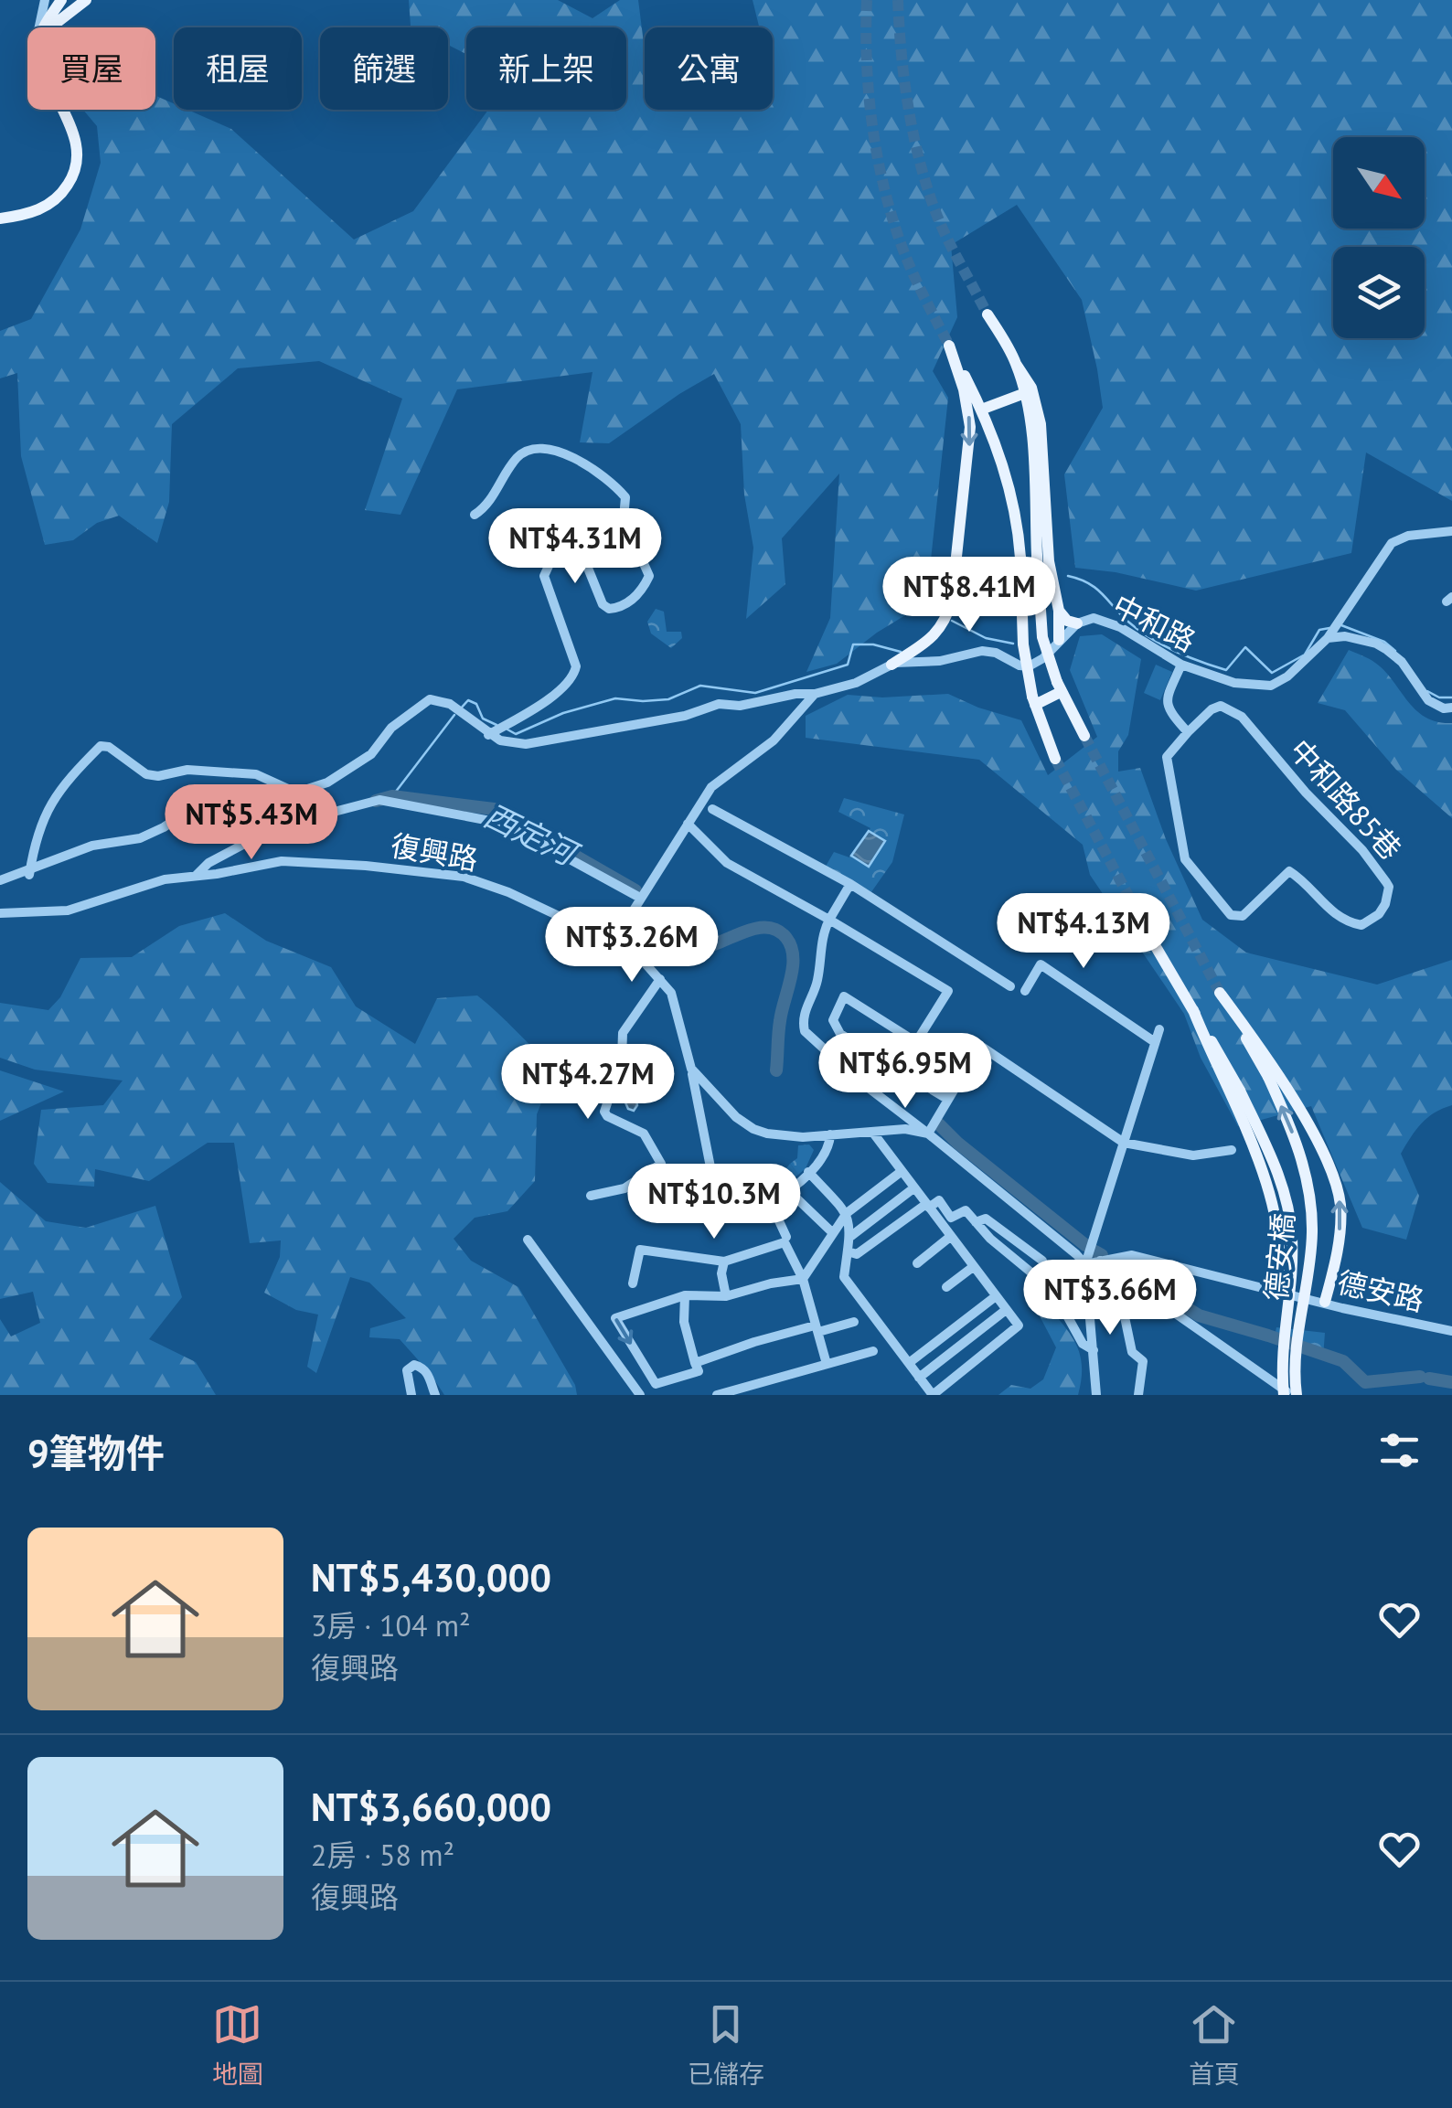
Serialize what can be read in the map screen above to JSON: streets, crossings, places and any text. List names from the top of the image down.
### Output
{
  "streets": {
    "main road": ["德安橋"],
    "street": [
      "中和路",
      "中和路85巷",
      "復興路",
      "德安路"
    ]
  },
  "crossings": [
    ["復興路", "德安路"],
    ["德安橋", "德安路"]
  ],
  "water": ["西定河"],
  "north": "bottom right",
  "page": {
    "chip": [
      "買屋",
      "租屋",
      "篩選",
      "新上架",
      "公寓"
    ],
    "price": [
      "NT$4.31M",
      "NT$8.41M",
      "NT$5.43M",
      "NT$4.13M",
      "NT$3.26M",
      "NT$6.95M",
      "NT$4.27M",
      "NT$10.3M",
      "NT$3.66M"
    ],
    "heading": "9筆物件",
    "list": [
      {
        "name": "NT$5,430,000",
        "note": "3房 · 104 m² · 復興路"
      },
      {
        "name": "NT$3,660,000",
        "note": "2房 · 58 m² · 復興路"
      }
    ],
    "tabs": ["地圖", "已儲存", "首頁"]
  }
}
